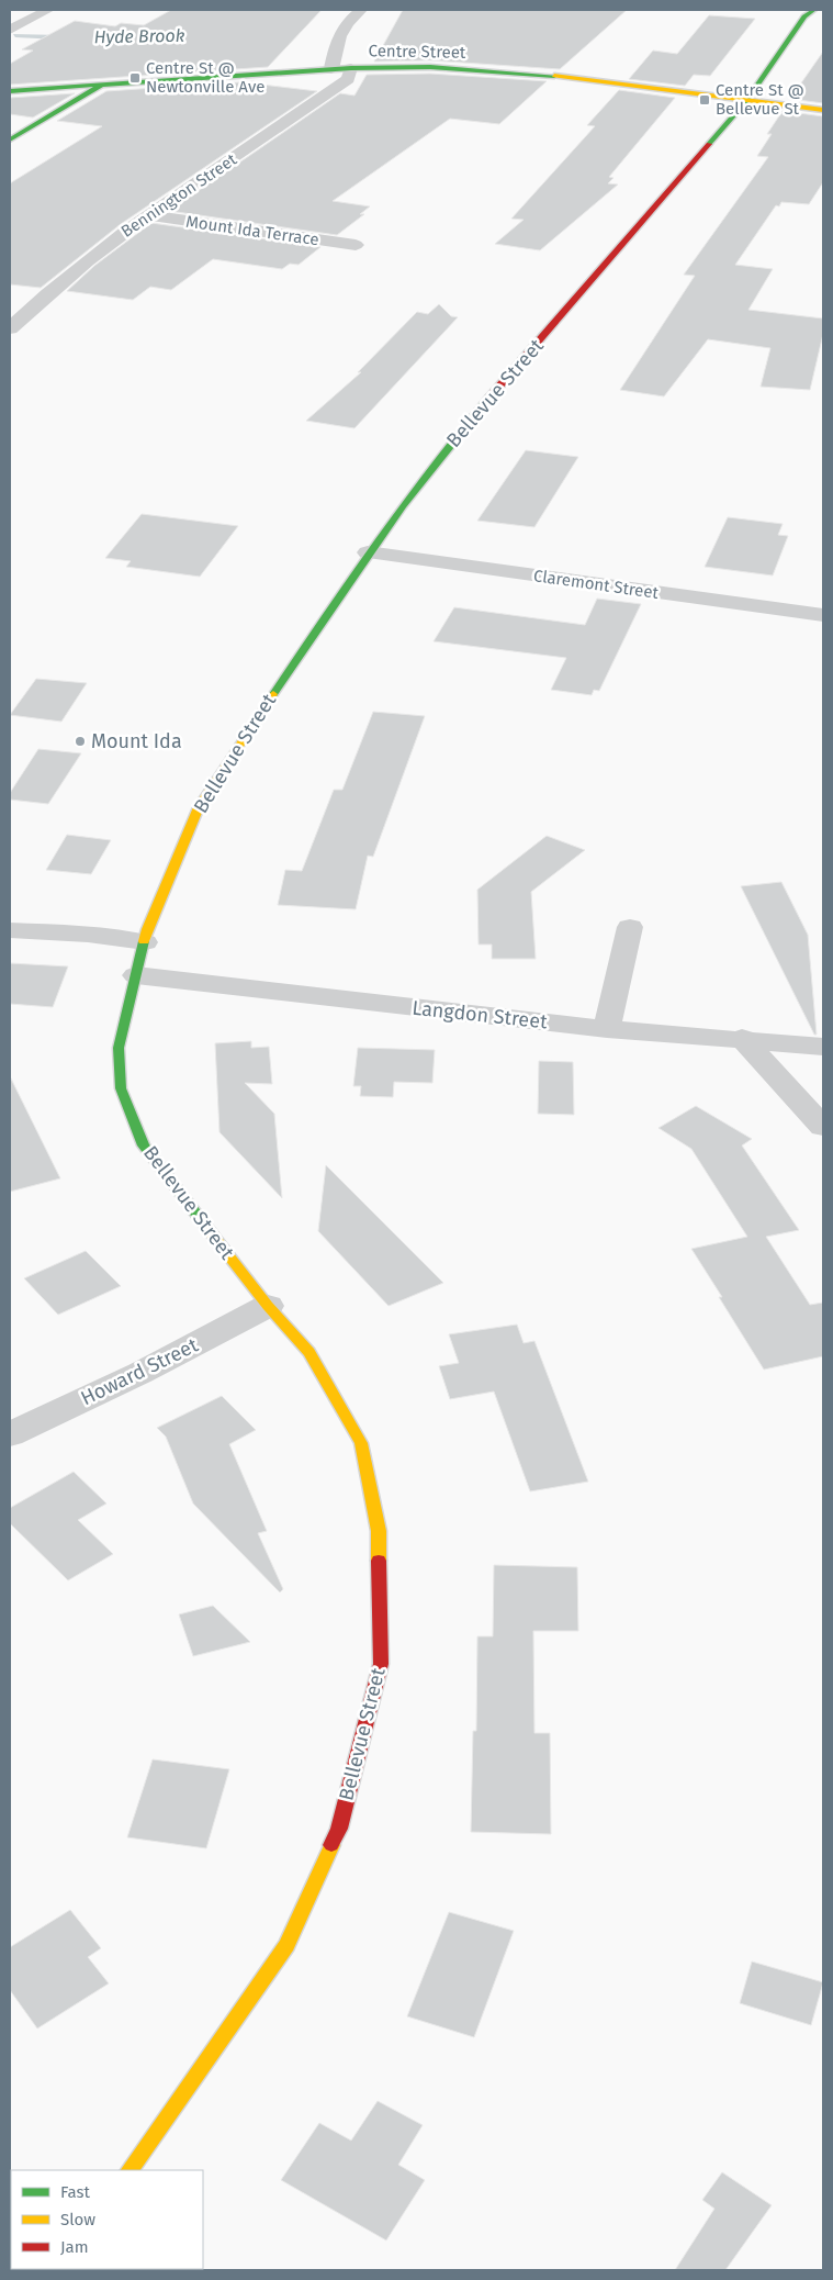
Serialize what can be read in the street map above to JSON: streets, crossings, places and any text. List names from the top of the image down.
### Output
{
  "streets": {
    "street": [
      "Centre Street",
      "Bennington Street",
      "Mount Ida Terrace",
      "Bellevue Street",
      "Claremont Street",
      "Langdon Street",
      "Howard Street"
    ]
  },
  "crossings": [
    ["Centre Street", "Bennington Street"],
    ["Centre Street", "Bellevue Street"],
    ["Bennington Street", "Mount Ida Terrace"],
    ["Bellevue Street", "Claremont Street"],
    ["Bellevue Street", "Langdon Street"],
    ["Bellevue Street", "Howard Street"]
  ],
  "water": ["Hyde Brook"],
  "places": {
    "transit": ["Centre St @ Newtonville Ave", "Centre St @ Bellevue St"],
    "other": ["Mount Ida"]
  },
  "legend": ["Fast", "Slow", "Jam"]
}
